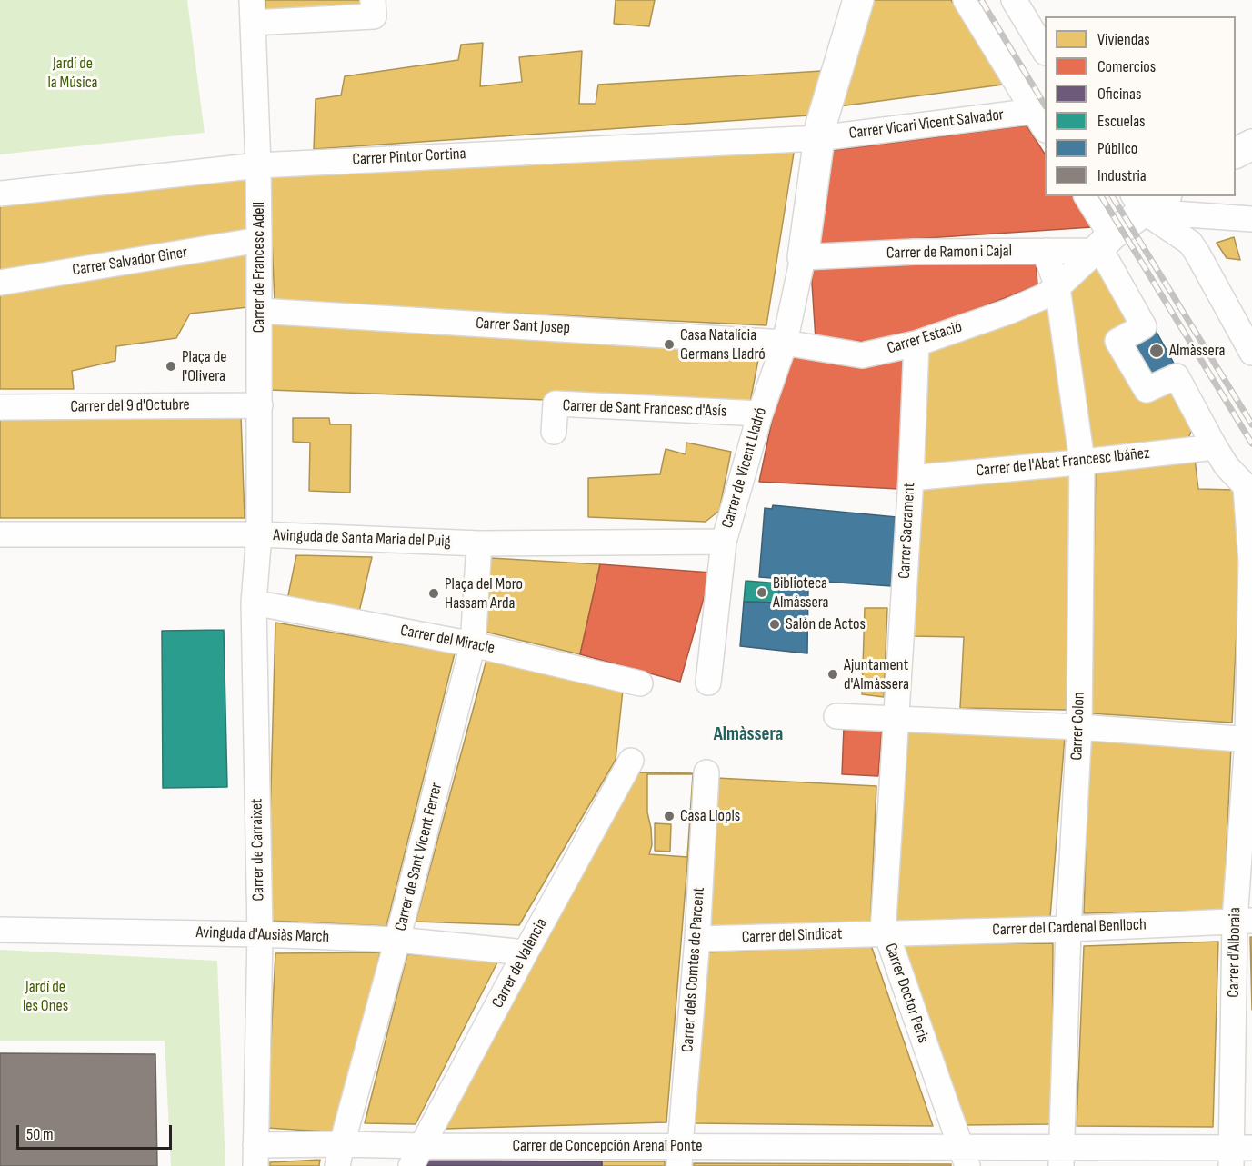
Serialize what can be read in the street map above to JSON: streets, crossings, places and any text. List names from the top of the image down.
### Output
{
  "streets": {
    "street": [
      "Carrer Vicari Vicent Salvador",
      "Carrer Pintor Cortina",
      "Carrer de Ramon i Cajal",
      "Carrer Salvador Giner",
      "Carrer de Francesc Adell",
      "Carrer Sant Josep",
      "Carrer Estació",
      "Carrer del 9 d'Octubre",
      "Carrer de Sant Francesc d'Asís",
      "Carrer de l'Abat Francesc Ibáñez",
      "Carrer de Vicent Lladró",
      "Carrer Sacrament",
      "Avinguda de Santa Maria del Puig",
      "Carrer del Miracle",
      "Carrer Colon",
      "Carrer de Carraixet",
      "Carrer de Sant Vicent Ferrer",
      "Carrer del Cardenal Benlloch",
      "Avinguda d'Ausiàs March",
      "Carrer del Sindicat",
      "Carrer d'Alboraia",
      "Carrer de València",
      "Carrer dels Comtes de Parcent",
      "Carrer Doctor Peris",
      "Carrer de Concepción Arenal Ponte"
    ]
  },
  "crossings": [
    ["Carrer Vicari Vicent Salvador", "Carrer Pintor Cortina"],
    ["Carrer Pintor Cortina", "Carrer de Francesc Adell"],
    ["Carrer de Ramon i Cajal", "Carrer de Vicent Lladró"],
    ["Carrer de Ramon i Cajal", "Carrer Colon"],
    ["Carrer de Ramon i Cajal", "Carrer d'Alboraia"],
    ["Carrer Salvador Giner", "Carrer de Francesc Adell"],
    ["Carrer de Francesc Adell", "Carrer Sant Josep"],
    ["Carrer de Francesc Adell", "Carrer del 9 d'Octubre"],
    ["Carrer de Francesc Adell", "Avinguda de Santa Maria del Puig"],
    ["Carrer de Francesc Adell", "Carrer de Carraixet"],
    ["Carrer Sant Josep", "Carrer Estació"],
    ["Carrer Sant Josep", "Carrer de Vicent Lladró"],
    ["Carrer Estació", "Carrer de Vicent Lladró"],
    ["Carrer Estació", "Carrer Sacrament"],
    ["Carrer Estació", "Carrer Colon"],
    ["Carrer de Sant Francesc d'Asís", "Carrer de Vicent Lladró"],
    ["Carrer de l'Abat Francesc Ibáñez", "Carrer Sacrament"],
    ["Carrer de l'Abat Francesc Ibáñez", "Carrer Colon"],
    ["Carrer de l'Abat Francesc Ibáñez", "Carrer d'Alboraia"],
    ["Carrer de Vicent Lladró", "Avinguda de Santa Maria del Puig"],
    ["Carrer Sacrament", "Carrer Doctor Peris"],
    ["Avinguda de Santa Maria del Puig", "Carrer de Carraixet"],
    ["Avinguda de Santa Maria del Puig", "Carrer de Sant Vicent Ferrer"],
    ["Carrer del Miracle", "Carrer de Carraixet"],
    ["Carrer del Miracle", "Carrer de Sant Vicent Ferrer"],
    ["Carrer Colon", "Carrer del Cardenal Benlloch"],
    ["Carrer Colon", "Carrer de Concepción Arenal Ponte"],
    ["Carrer de Carraixet", "Avinguda d'Ausiàs March"],
    ["Carrer de Carraixet", "Carrer de Concepción Arenal Ponte"],
    ["Carrer de Sant Vicent Ferrer", "Avinguda d'Ausiàs March"],
    ["Carrer de Sant Vicent Ferrer", "Carrer de Concepción Arenal Ponte"],
    ["Carrer del Cardenal Benlloch", "Carrer del Sindicat"],
    ["Carrer del Cardenal Benlloch", "Carrer d'Alboraia"],
    ["Carrer del Cardenal Benlloch", "Carrer Doctor Peris"],
    ["Avinguda d'Ausiàs March", "Carrer de València"],
    ["Carrer del Sindicat", "Carrer dels Comtes de Parcent"],
    ["Carrer del Sindicat", "Carrer Doctor Peris"],
    ["Carrer d'Alboraia", "Carrer de Concepción Arenal Ponte"],
    ["Carrer de València", "Carrer de Concepción Arenal Ponte"],
    ["Carrer dels Comtes de Parcent", "Carrer de Concepción Arenal Ponte"],
    ["Carrer Doctor Peris", "Carrer de Concepción Arenal Ponte"]
  ],
  "districts": ["Almàssera"],
  "parks": ["Jardí de la Música", "Jardí de les Ones"],
  "places": [
    "Casa Natalícia Germans Lladró",
    "Almàssera",
    "Plaça de l'Olivera",
    "Biblioteca Almàssera",
    "Plaça del Moro Hassam Arda",
    "Salón de Actos",
    "Ajuntament d'Almàssera",
    "Casa Llopis"
  ],
  "legend": [
    "Viviendas",
    "Comercios",
    "Oficinas",
    "Escuelas",
    "Público",
    "Industria"
  ],
  "scale_bar": "50 m"
}
